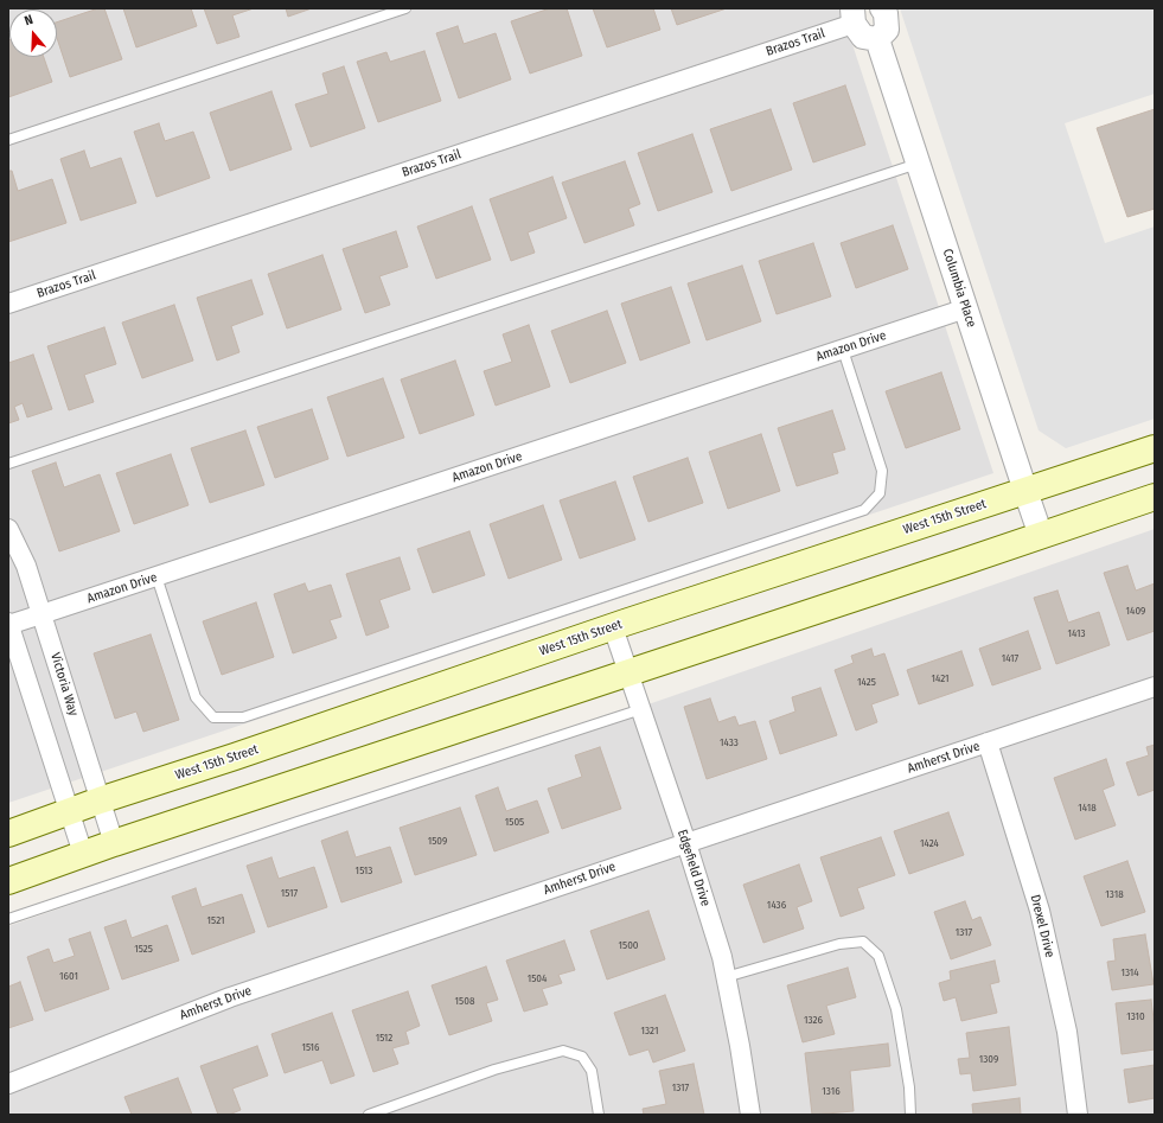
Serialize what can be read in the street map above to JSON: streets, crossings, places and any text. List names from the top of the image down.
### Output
{
  "streets": {
    "main road": ["West 15th Street"],
    "street": [
      "Brazos Trail",
      "Columbia Place",
      "Amazon Drive",
      "Victoria Way",
      "Amherst Drive",
      "Edgefield Drive",
      "Drexel Drive"
    ]
  },
  "crossings": [
    ["Columbia Place", "Amazon Drive"],
    ["Columbia Place", "West 15th Street"],
    ["Amazon Drive", "Victoria Way"],
    ["West 15th Street", "Victoria Way"],
    ["West 15th Street", "Edgefield Drive"],
    ["Amherst Drive", "Edgefield Drive"],
    ["Amherst Drive", "Drexel Drive"]
  ],
  "house_numbers": [
    "1409",
    "1413",
    "1417",
    "1421",
    "1425",
    "1433",
    "1418",
    "1505",
    "1509",
    "1424",
    "1513",
    "1517",
    "1318",
    "1436",
    "1521",
    "1317",
    "1500",
    "1525",
    "1314",
    "1601",
    "1504",
    "1508",
    "1310",
    "1326",
    "1321",
    "1512",
    "1516",
    "1309",
    "1317",
    "1316"
  ],
  "north": "top"
}
